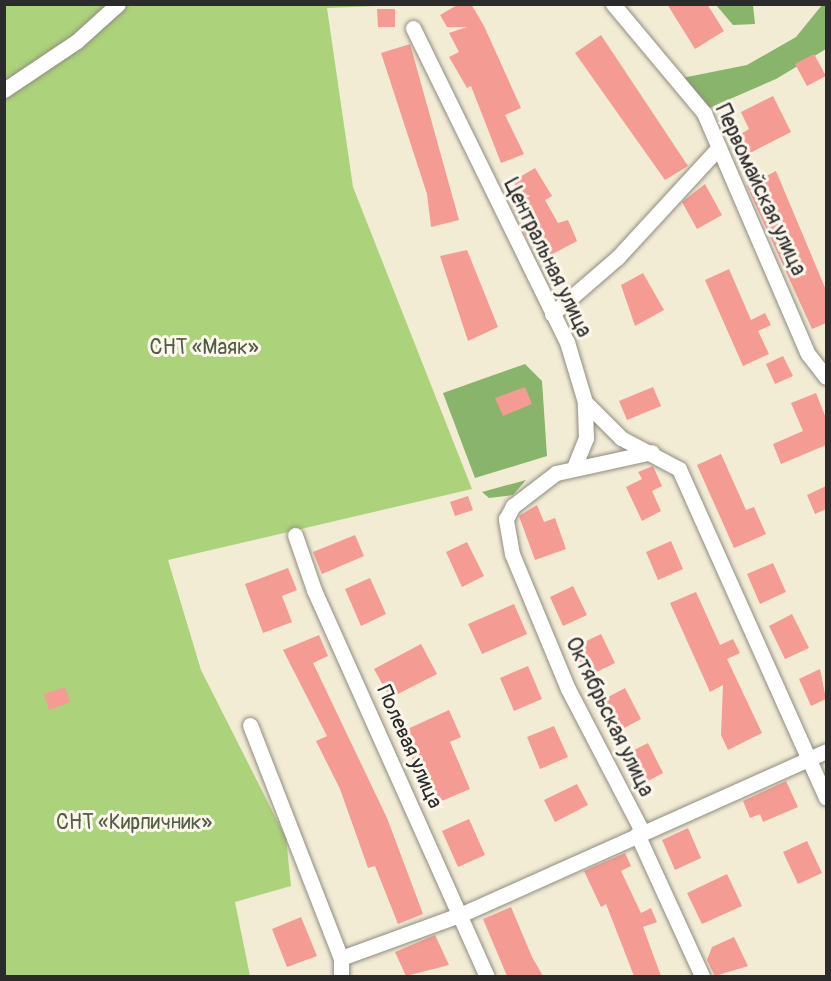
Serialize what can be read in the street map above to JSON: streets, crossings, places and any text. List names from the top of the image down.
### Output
{
  "streets": {
    "street": [
      "Первомайская улица",
      "Центральная улица",
      "Октябрьская улица",
      "Полевая улица"
    ]
  },
  "parks": ["СНТ «Маяк»", "СНТ «Кирпичник»"]
}
